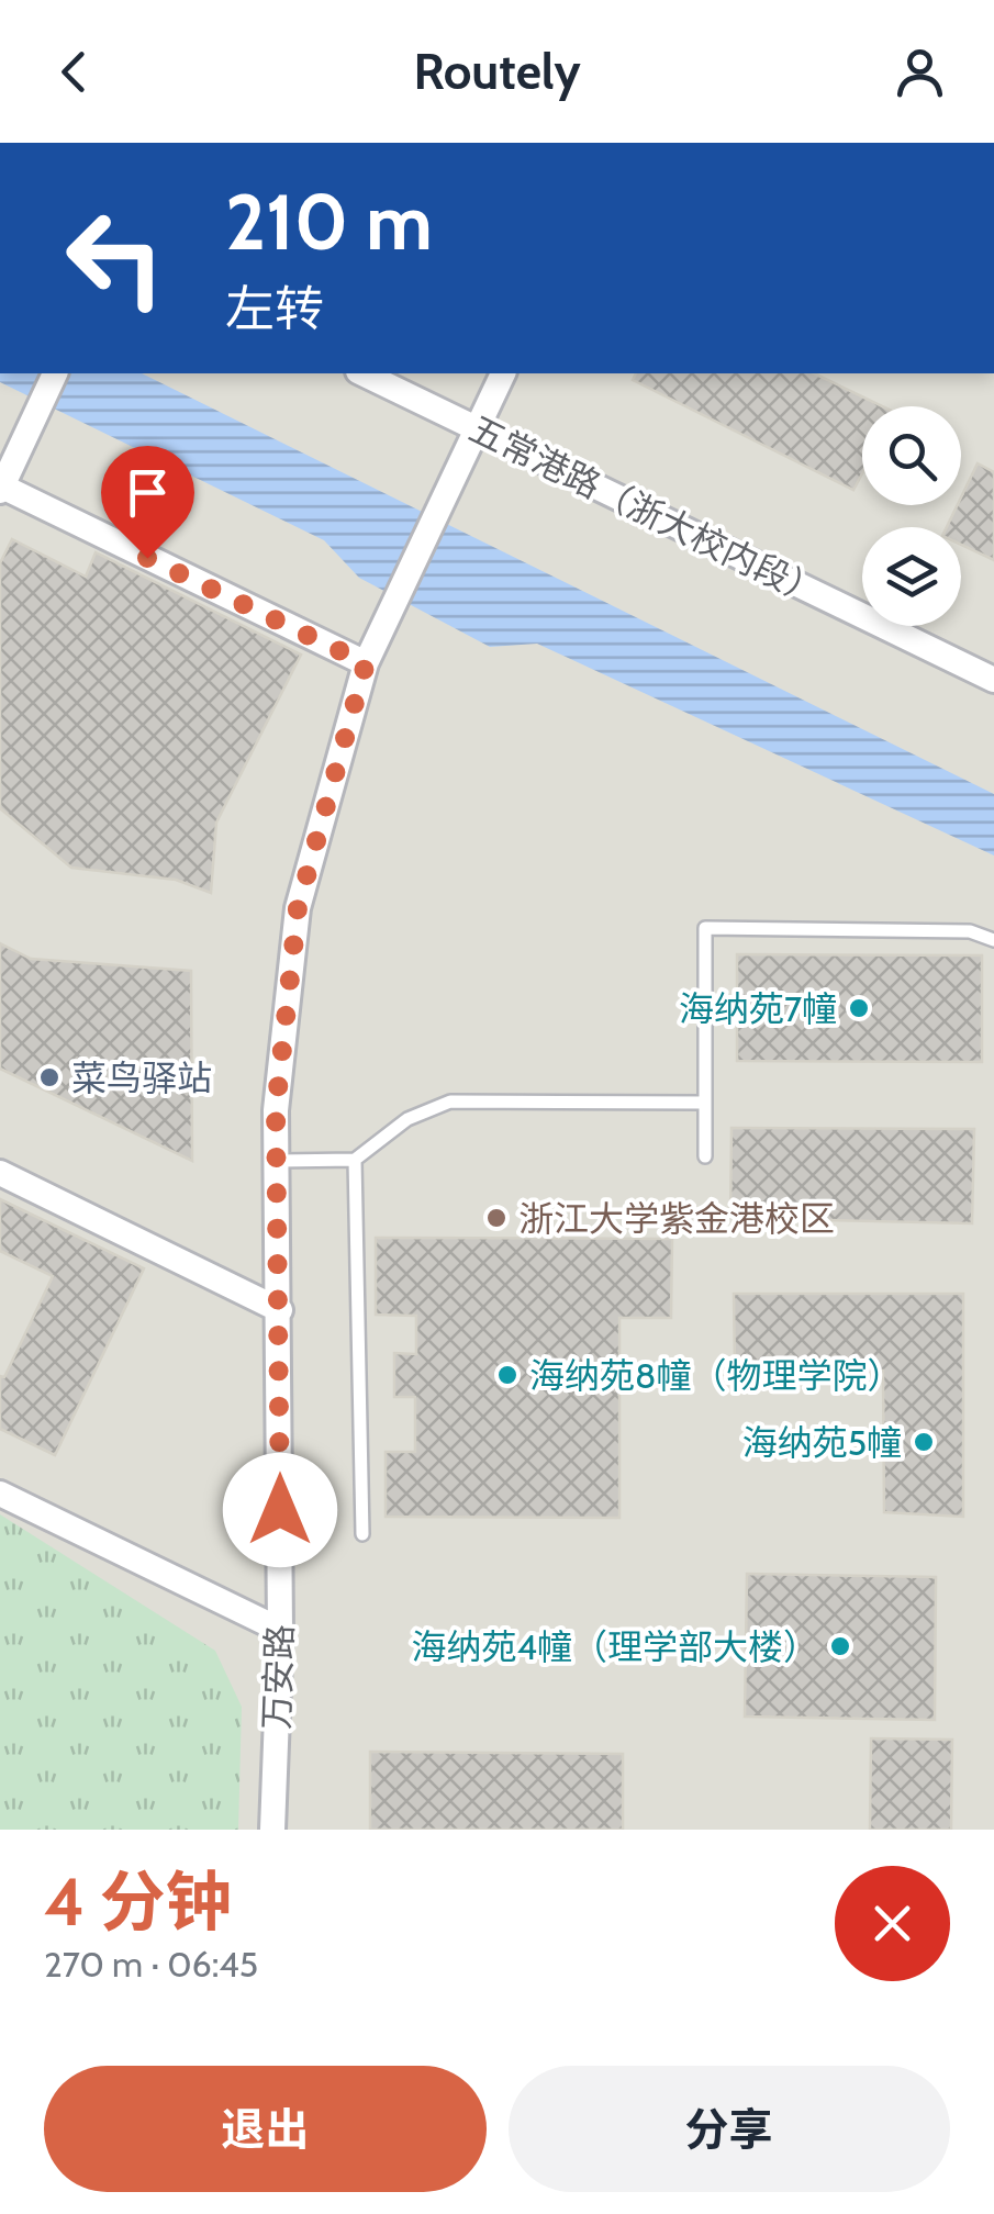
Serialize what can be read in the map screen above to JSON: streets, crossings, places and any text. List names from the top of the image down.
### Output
{
  "streets": {
    "street": ["五常港路（浙大校内段）", "万安路"]
  },
  "crossings": [
    ["五常港路（浙大校内段）", "万安路"]
  ],
  "places": [
    "海纳苑7幢",
    "菜鸟驿站",
    "浙江大学紫金港校区",
    "海纳苑8幢（物理学院）",
    "海纳苑5幢",
    "海纳苑4幢（理学部大楼）"
  ],
  "page": {
    "header": "Routely",
    "turn": ["210 m", "左转"],
    "heading": ["4 分钟", "270 m · 06:45"],
    "buttons": ["退出", "分享"]
  }
}
